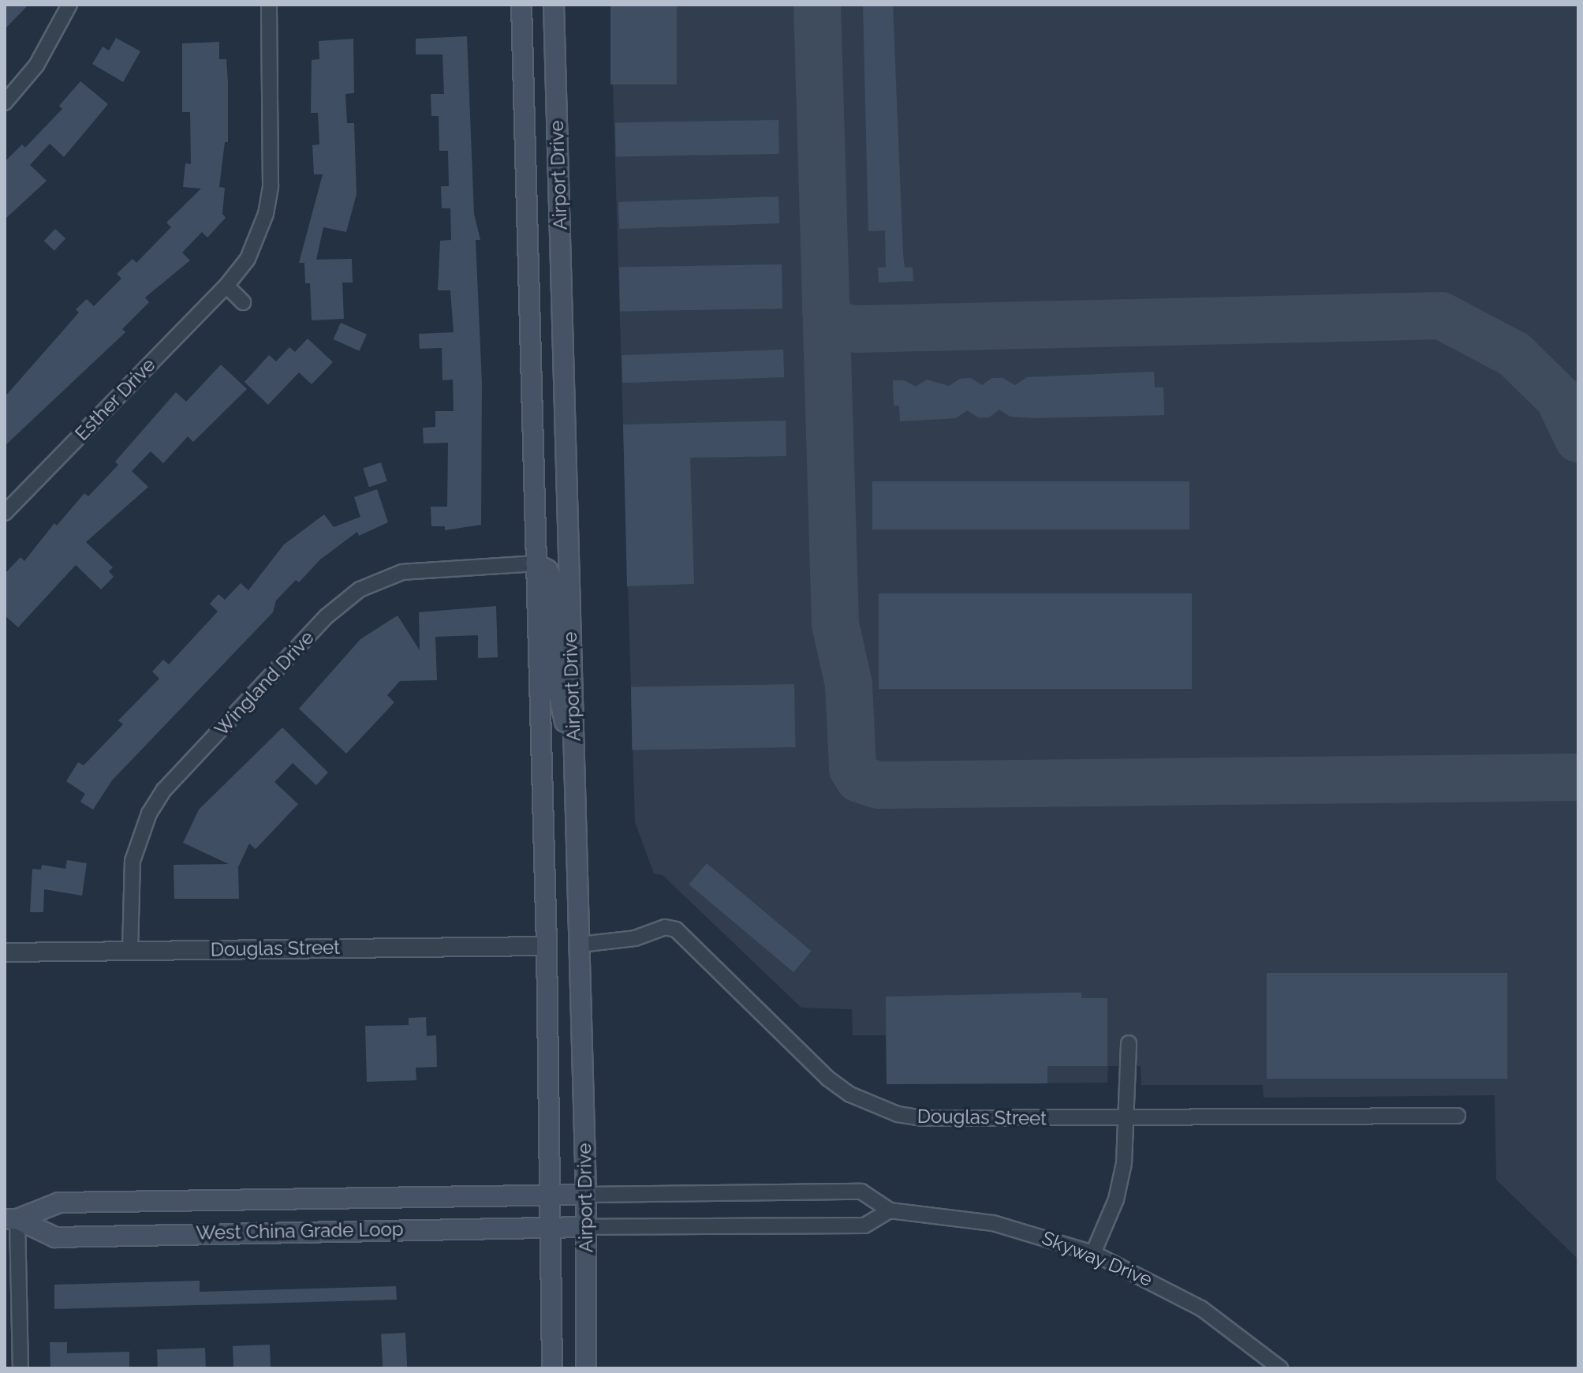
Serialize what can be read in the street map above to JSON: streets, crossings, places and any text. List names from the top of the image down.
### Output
{
  "streets": {
    "main road": ["Airport Drive", "West China Grade Loop"],
    "street": [
      "Esther Drive",
      "Wingland Drive",
      "Douglas Street",
      "Skyway Drive"
    ]
  },
  "crossings": [
    ["Airport Drive", "Wingland Drive"],
    ["Airport Drive", "Douglas Street"],
    ["Airport Drive", "West China Grade Loop"],
    ["Airport Drive", "Skyway Drive"],
    ["Wingland Drive", "Douglas Street"],
    ["West China Grade Loop", "Skyway Drive"]
  ]
}
